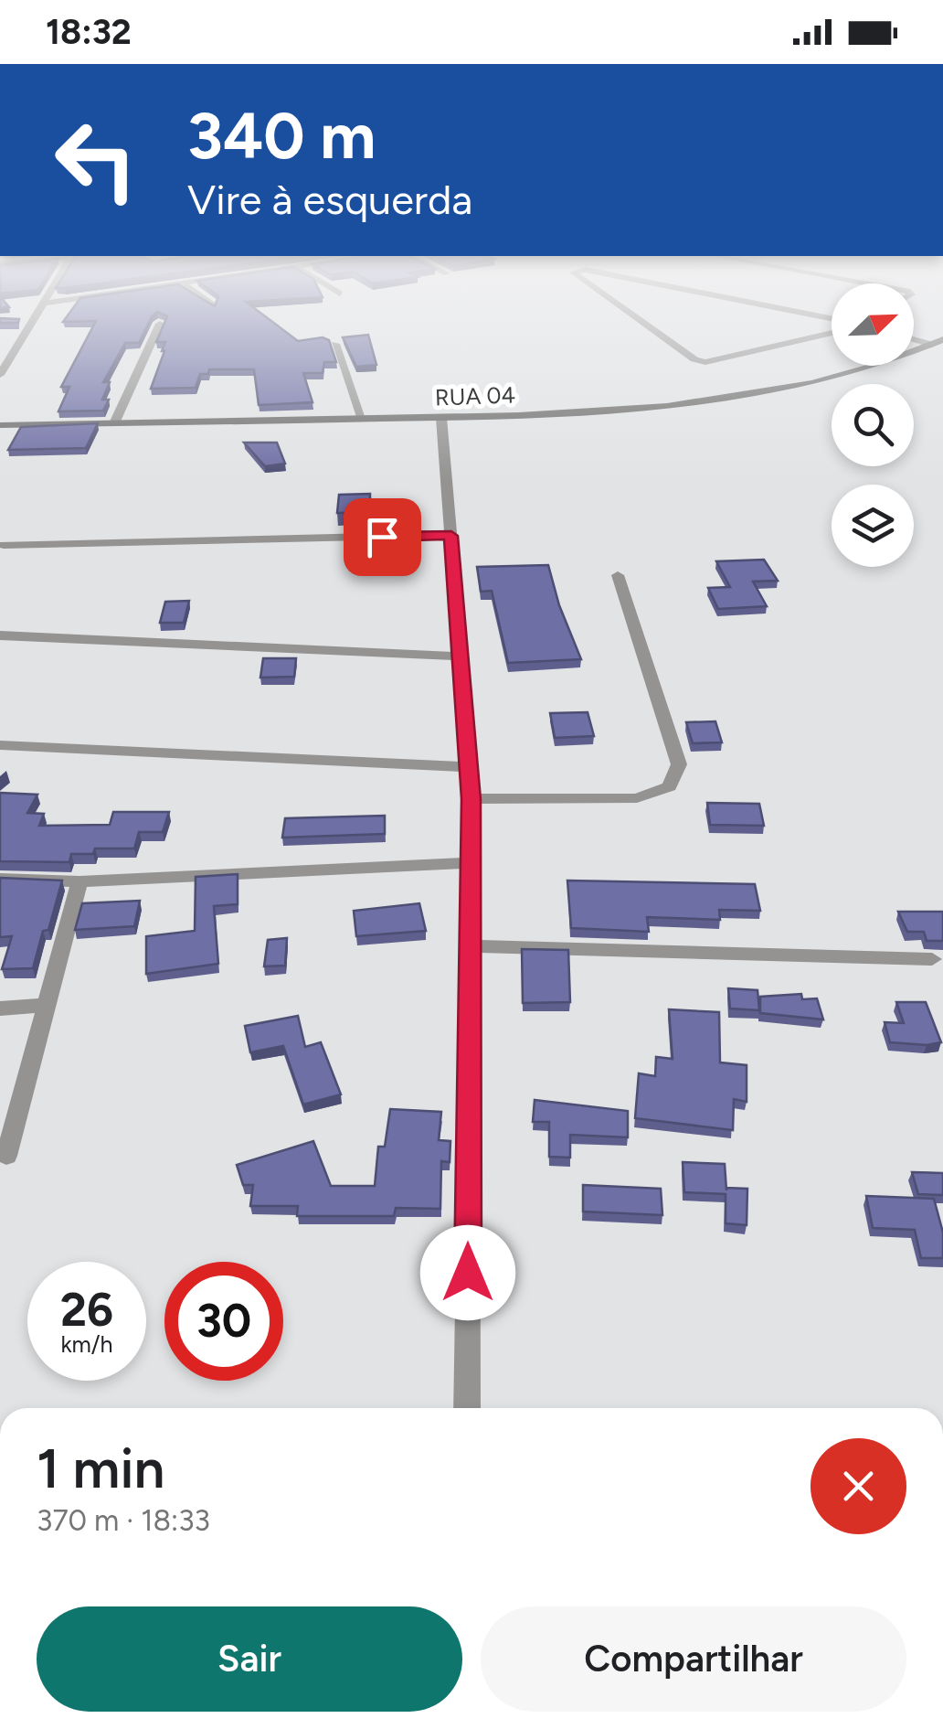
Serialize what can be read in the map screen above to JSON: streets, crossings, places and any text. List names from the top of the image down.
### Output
{
  "streets": {
    "street": ["RUA 04"]
  },
  "north": "top right",
  "page": {
    "status": "18:32",
    "turn": ["340 m", "Vire à esquerda"],
    "speed": "26 km/h",
    "limit": "30",
    "heading": ["1 min", "370 m · 18:33"],
    "buttons": ["Sair", "Compartilhar"]
  }
}
